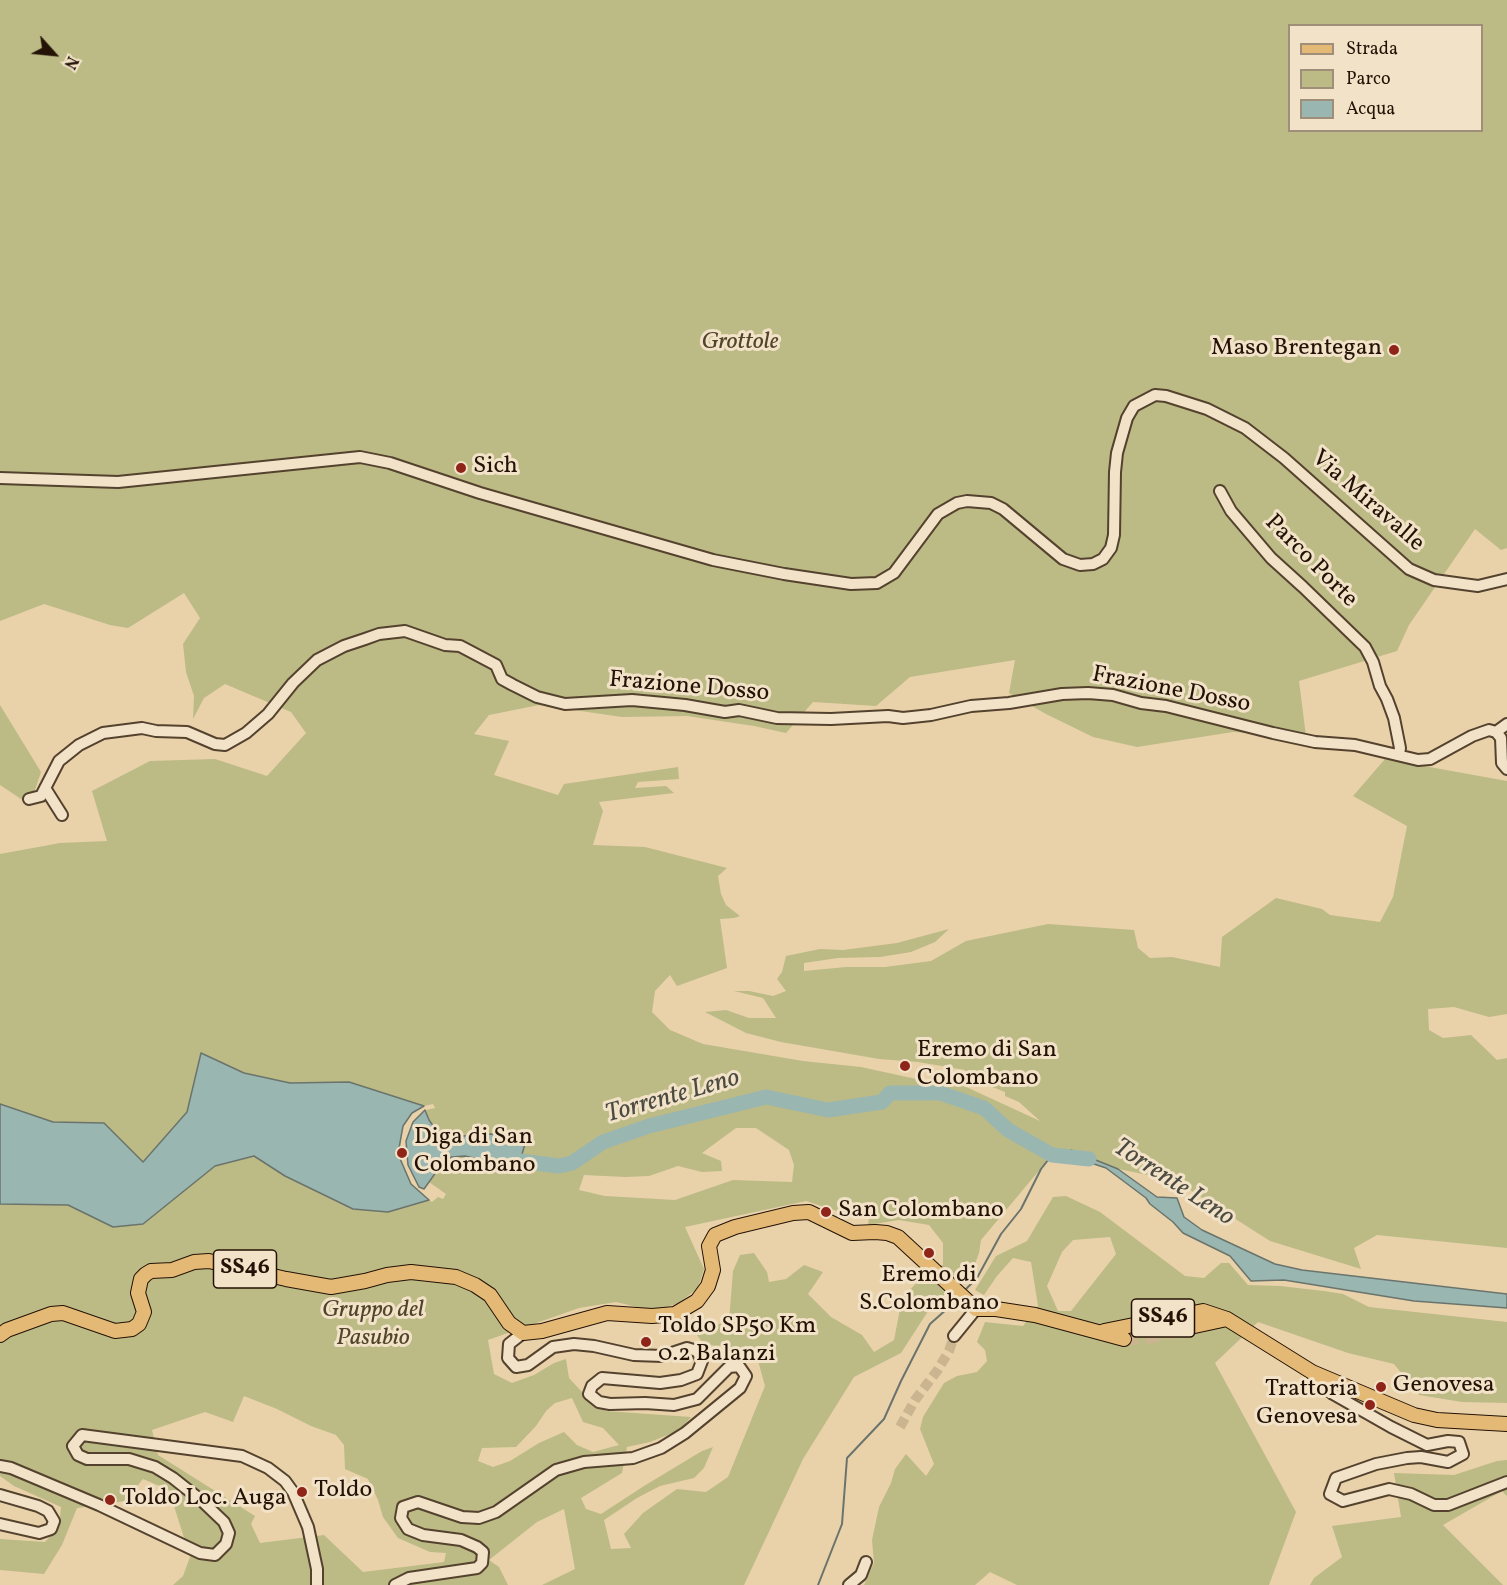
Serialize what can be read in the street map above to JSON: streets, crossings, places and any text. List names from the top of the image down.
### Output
{
  "streets": {
    "main road": ["SS46"],
    "street": ["Via Miravalle", "Parco Porte", "Frazione Dosso"]
  },
  "crossings": [
    ["Parco Porte", "Frazione Dosso"]
  ],
  "water": ["Torrente Leno"],
  "parks": ["Grottole", "Gruppo del Pasubio"],
  "places": [
    "Maso Brentegan",
    "Sich",
    "Eremo di San Colombano",
    "Diga di San Colombano",
    "San Colombano",
    "Eremo di S.Colombano",
    "Toldo SP50 Km 0.2 Balanzi",
    "Genovesa",
    "Trattoria Genovesa",
    "Toldo",
    "Toldo Loc. Auga"
  ],
  "legend": ["Strada", "Parco", "Acqua"],
  "north": "bottom right"
}
